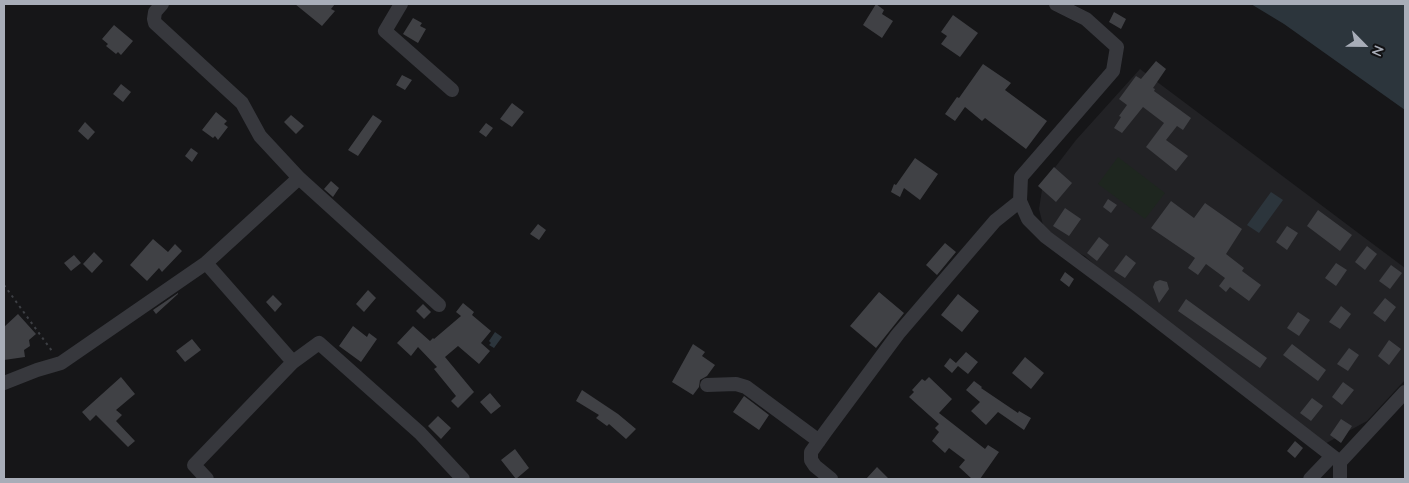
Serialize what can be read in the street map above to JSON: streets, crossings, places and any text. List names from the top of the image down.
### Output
{
  "north": "bottom right"
}
